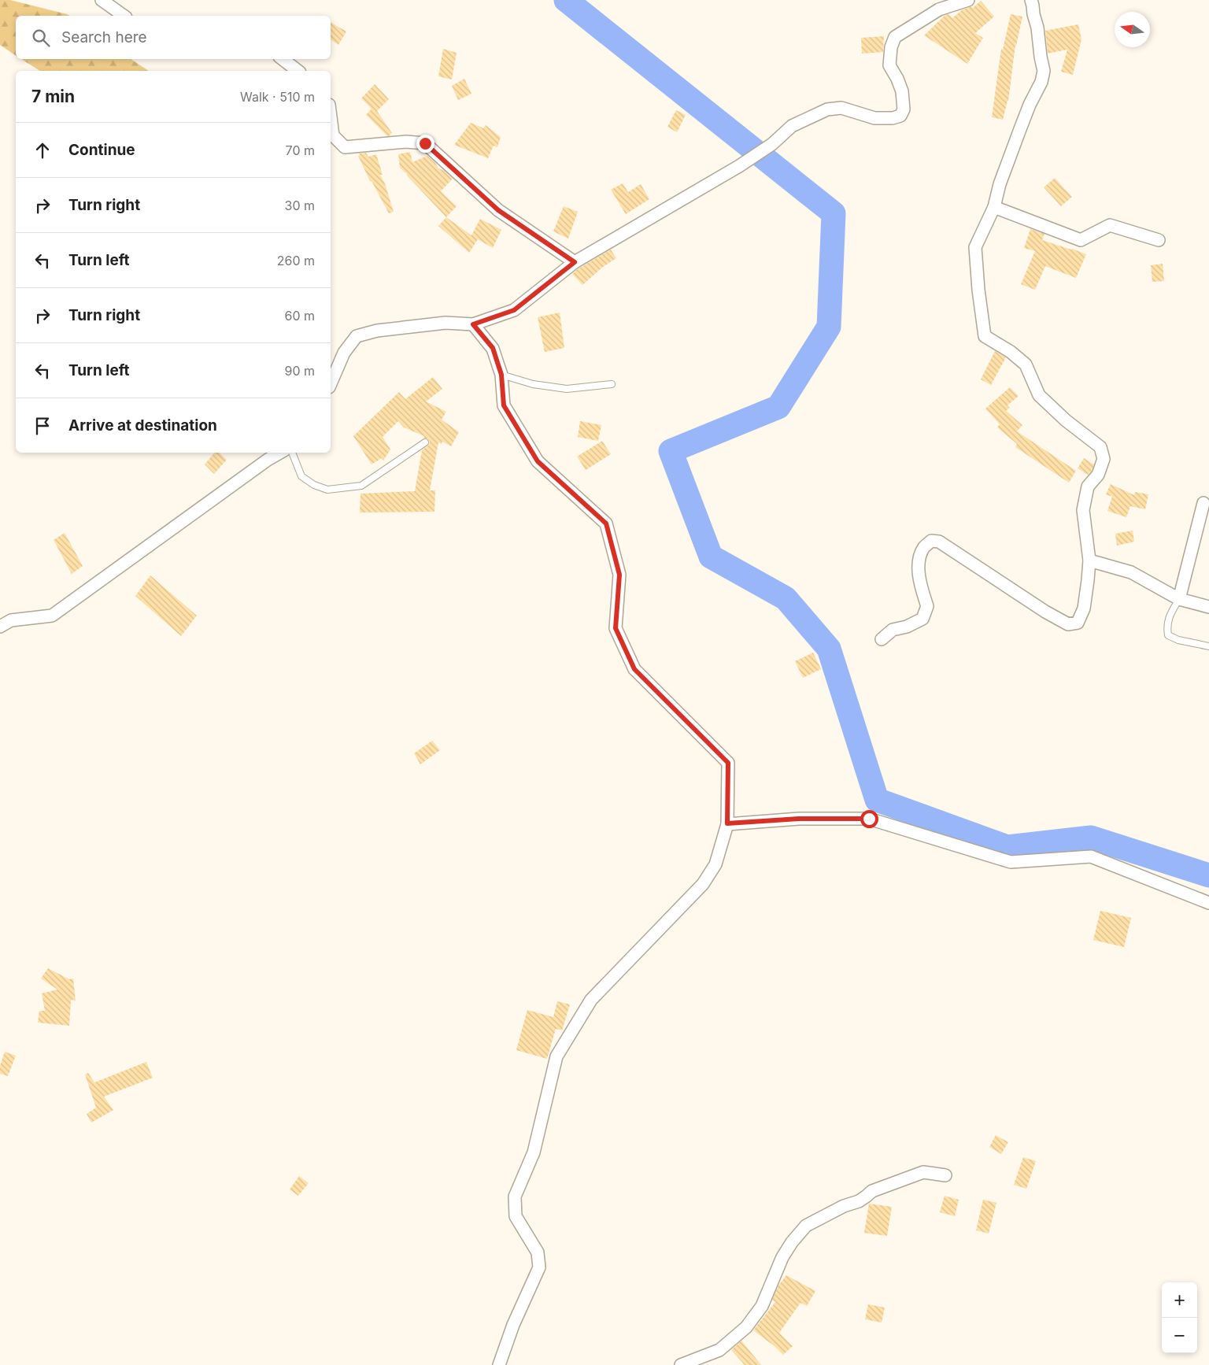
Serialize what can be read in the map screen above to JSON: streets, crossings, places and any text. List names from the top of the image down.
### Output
{
  "north": "left",
  "page": {
    "search": "Search here",
    "heading": ["7 min", "Walk · 510 m"],
    "list": [
      ["Continue", "70 m"],
      ["Turn right", "30 m"],
      ["Turn left", "260 m"],
      ["Turn right", "60 m"],
      ["Turn left", "90 m"],
      "Arrive at destination"
    ],
    "map_buttons": ["+", "−"]
  }
}
